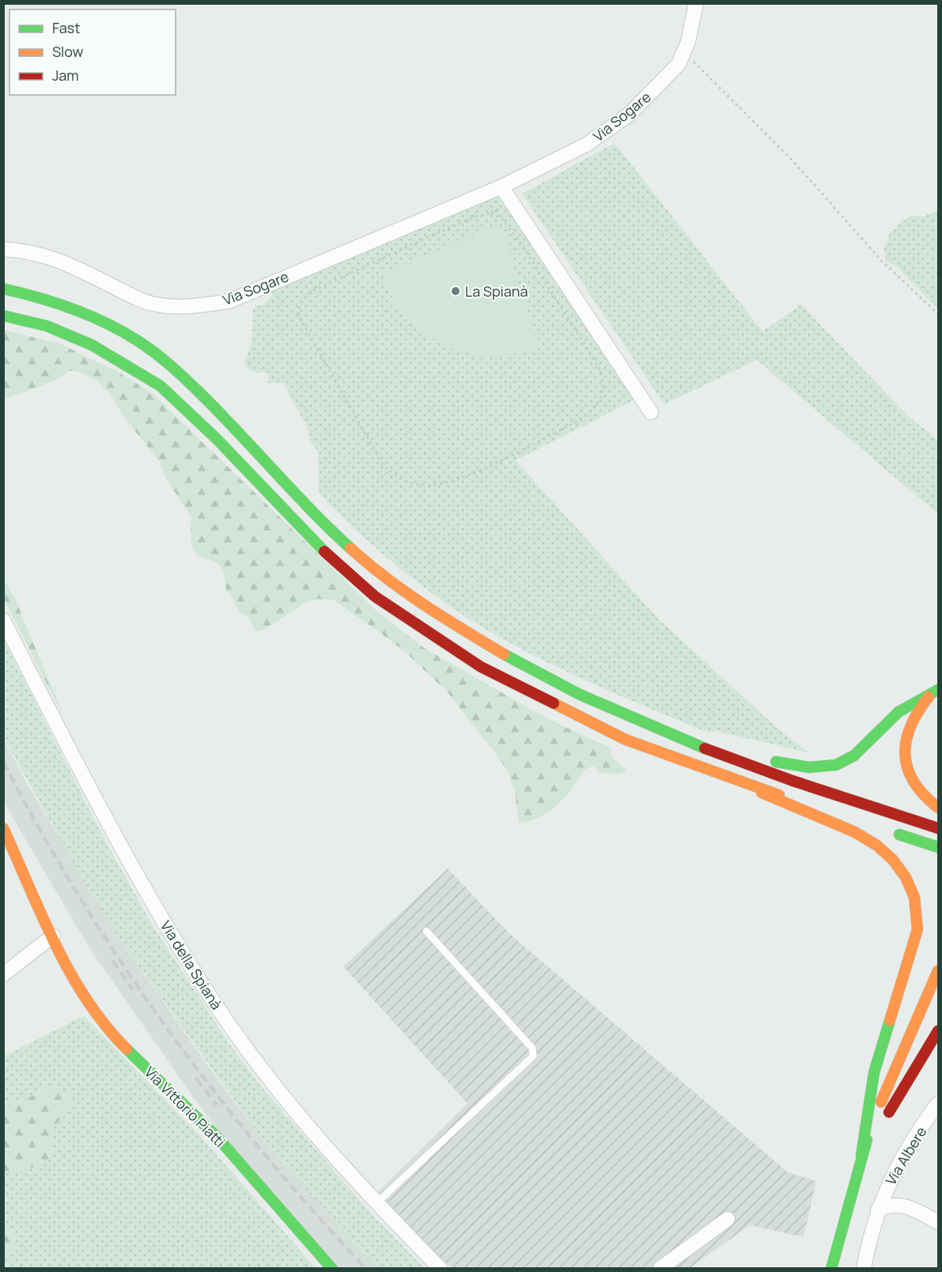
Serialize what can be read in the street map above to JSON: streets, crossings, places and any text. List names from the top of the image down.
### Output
{
  "streets": {
    "main road": ["Via Vittorio Piatti"],
    "street": ["Via Sogare", "Via della Spianà", "Via Albere"]
  },
  "places": ["La Spianà"],
  "legend": ["Fast", "Slow", "Jam"]
}
